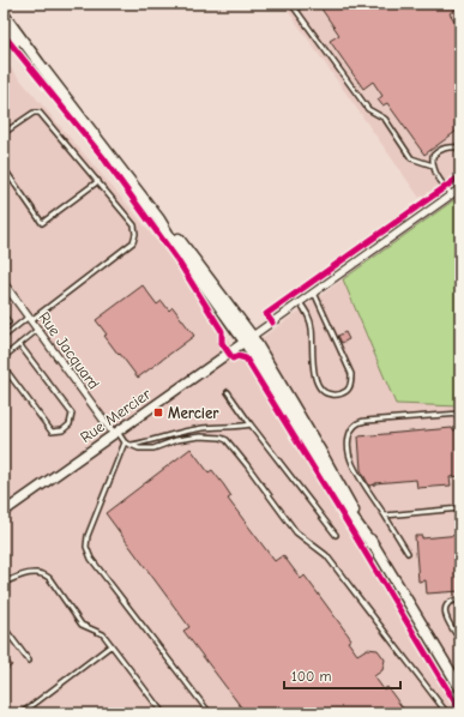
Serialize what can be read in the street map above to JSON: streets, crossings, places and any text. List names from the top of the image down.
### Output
{
  "streets": {
    "street": ["Rue Jacquard", "Rue Mercier"]
  },
  "crossings": [
    ["Rue Jacquard", "Rue Mercier"]
  ],
  "places": {
    "transit": ["Mercier"]
  },
  "scale_bar": "100 m"
}
